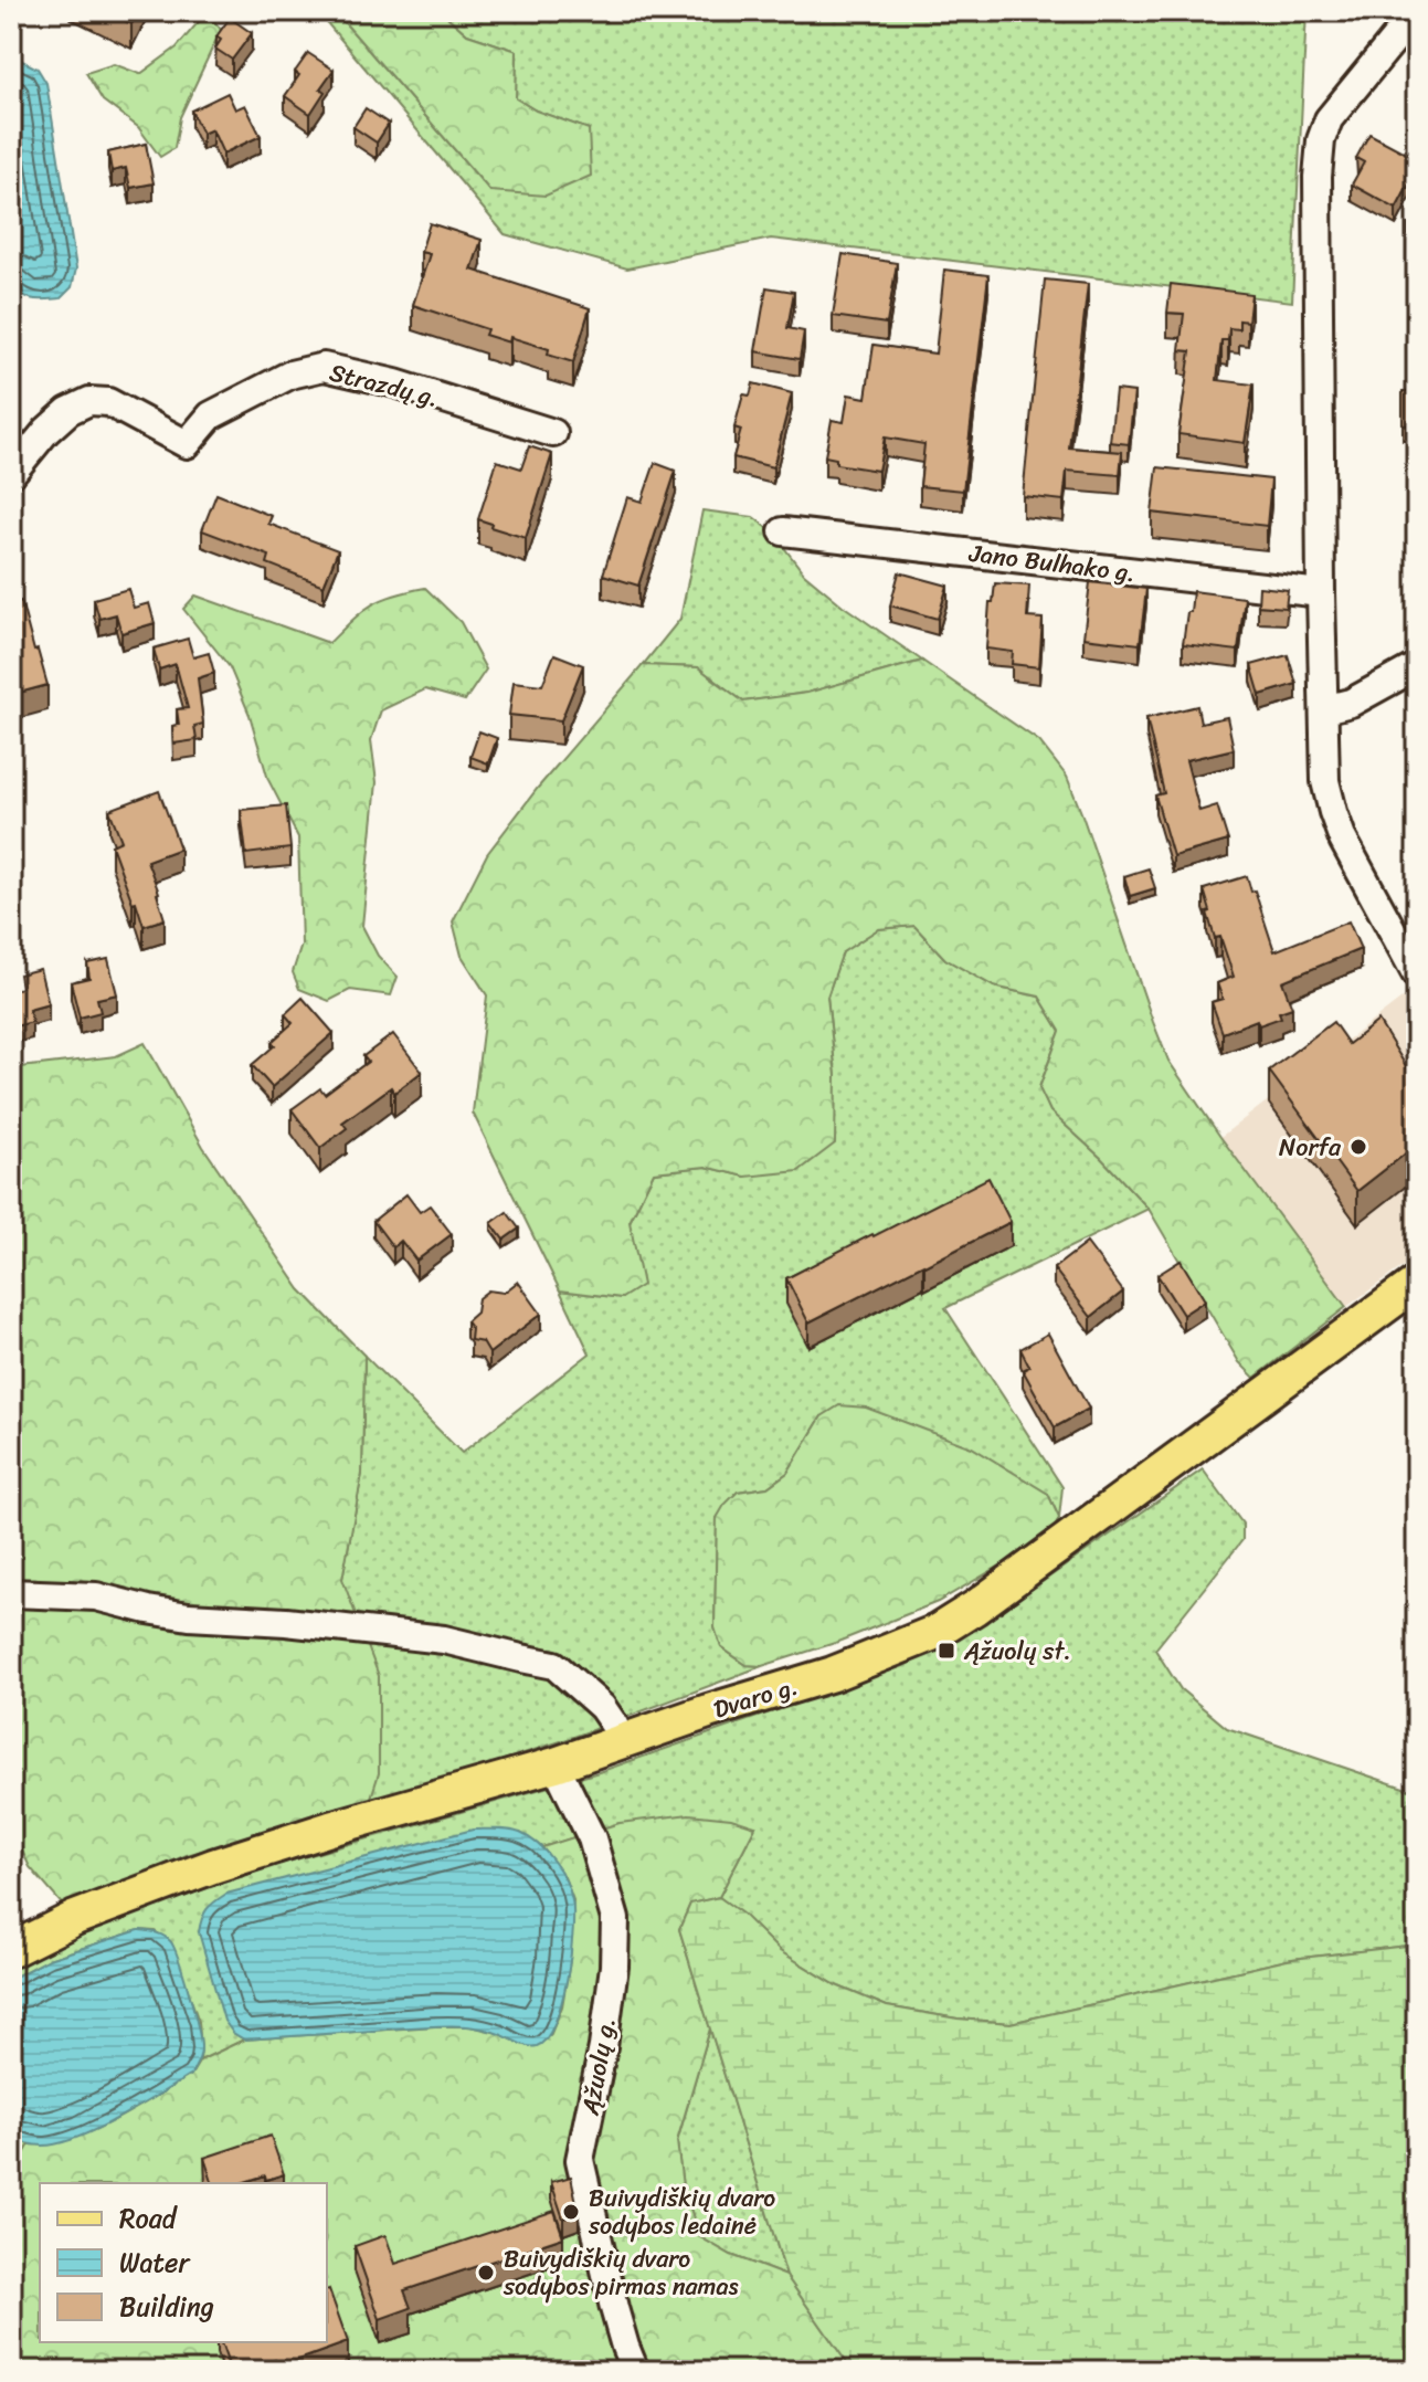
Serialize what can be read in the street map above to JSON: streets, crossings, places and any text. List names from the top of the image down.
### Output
{
  "streets": {
    "main road": ["Dvaro g."],
    "street": ["Strazdų g.", "Jano Bulhako g.", "Ąžuolų g."]
  },
  "crossings": [
    ["Dvaro g.", "Ąžuolų g."]
  ],
  "places": {
    "other": ["Norfa", "Buivydiškių dvaro sodybos ledainė", "Buivydiškių dvaro sodybos pirmas namas"],
    "transit": ["Ąžuolų st."]
  },
  "legend": ["Road", "Water", "Building"]
}
